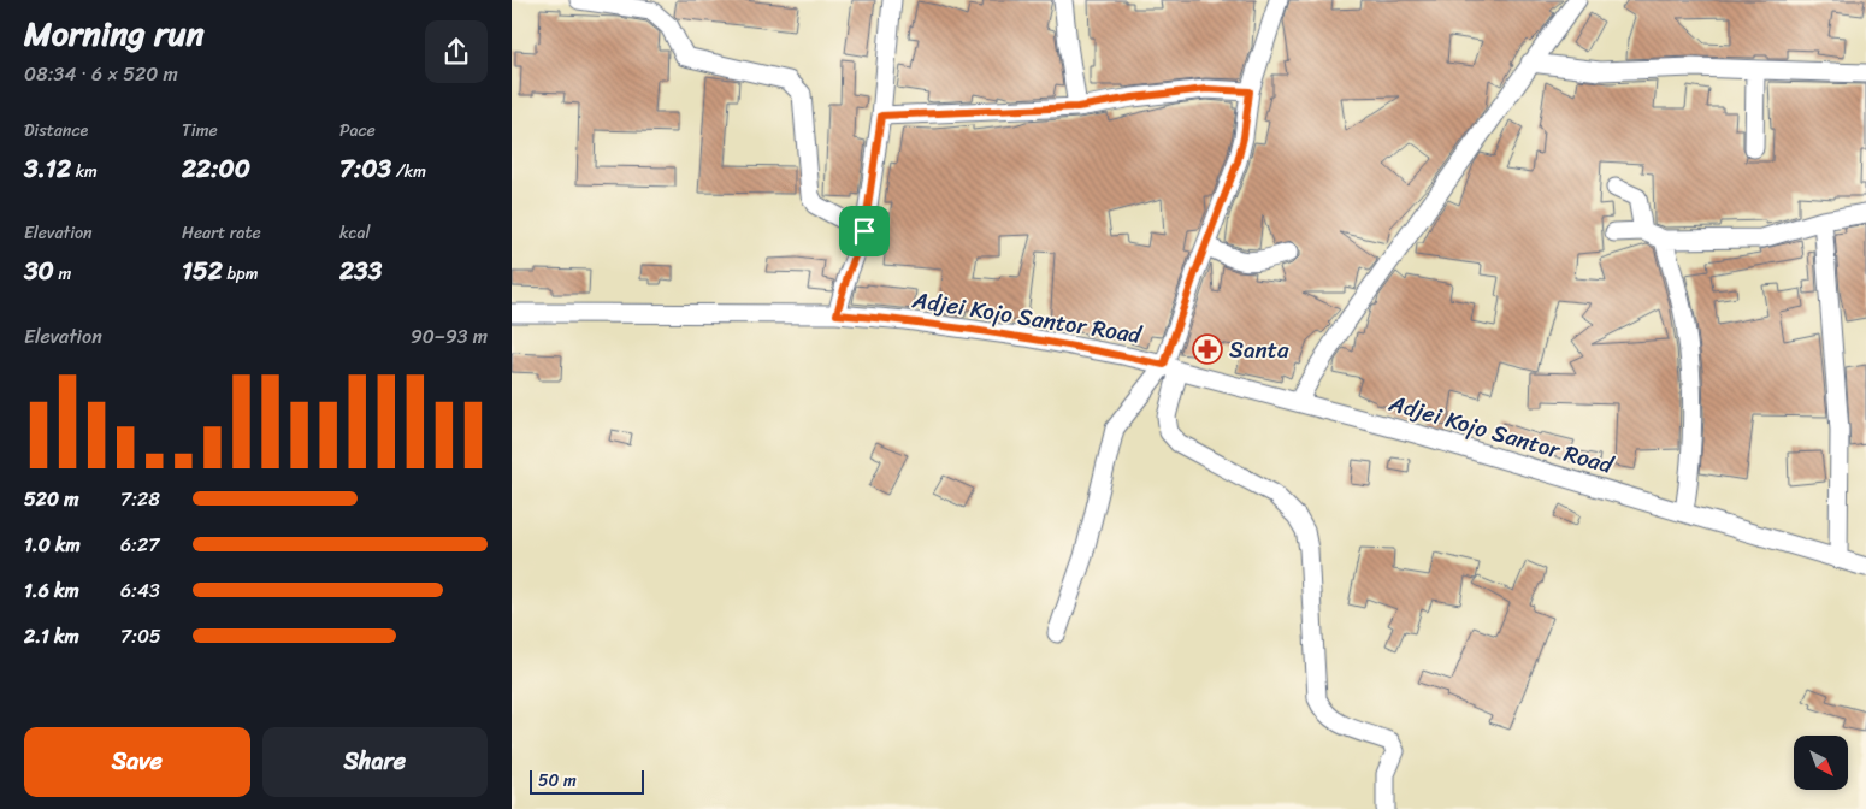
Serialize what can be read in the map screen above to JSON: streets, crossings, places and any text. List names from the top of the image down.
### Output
{
  "streets": {
    "street": ["Adjei Kojo Santor Road"]
  },
  "places": {
    "pharmacy": ["Santa"]
  },
  "scale_bar": "50 m",
  "north": "bottom right",
  "page": {
    "heading": ["Morning run", "08:34 · 6 × 520 m"],
    "stats": [
      ["Distance", "3.12 km"],
      ["Time", "22:00"],
      ["Pace", "7:03 /km"],
      ["Elevation", "30 m"],
      ["Heart rate", "152 bpm"],
      ["kcal", "233"]
    ],
    "chart": ["Elevation", "90–93 m"],
    "list": [
      {
        "name": "520 m",
        "note": "7:28"
      },
      {
        "name": "1.0 km",
        "note": "6:27"
      },
      {
        "name": "1.6 km",
        "note": "6:43"
      },
      {
        "name": "2.1 km",
        "note": "7:05"
      }
    ],
    "buttons": ["Save", "Share"],
    "scale": "50 m"
  }
}
